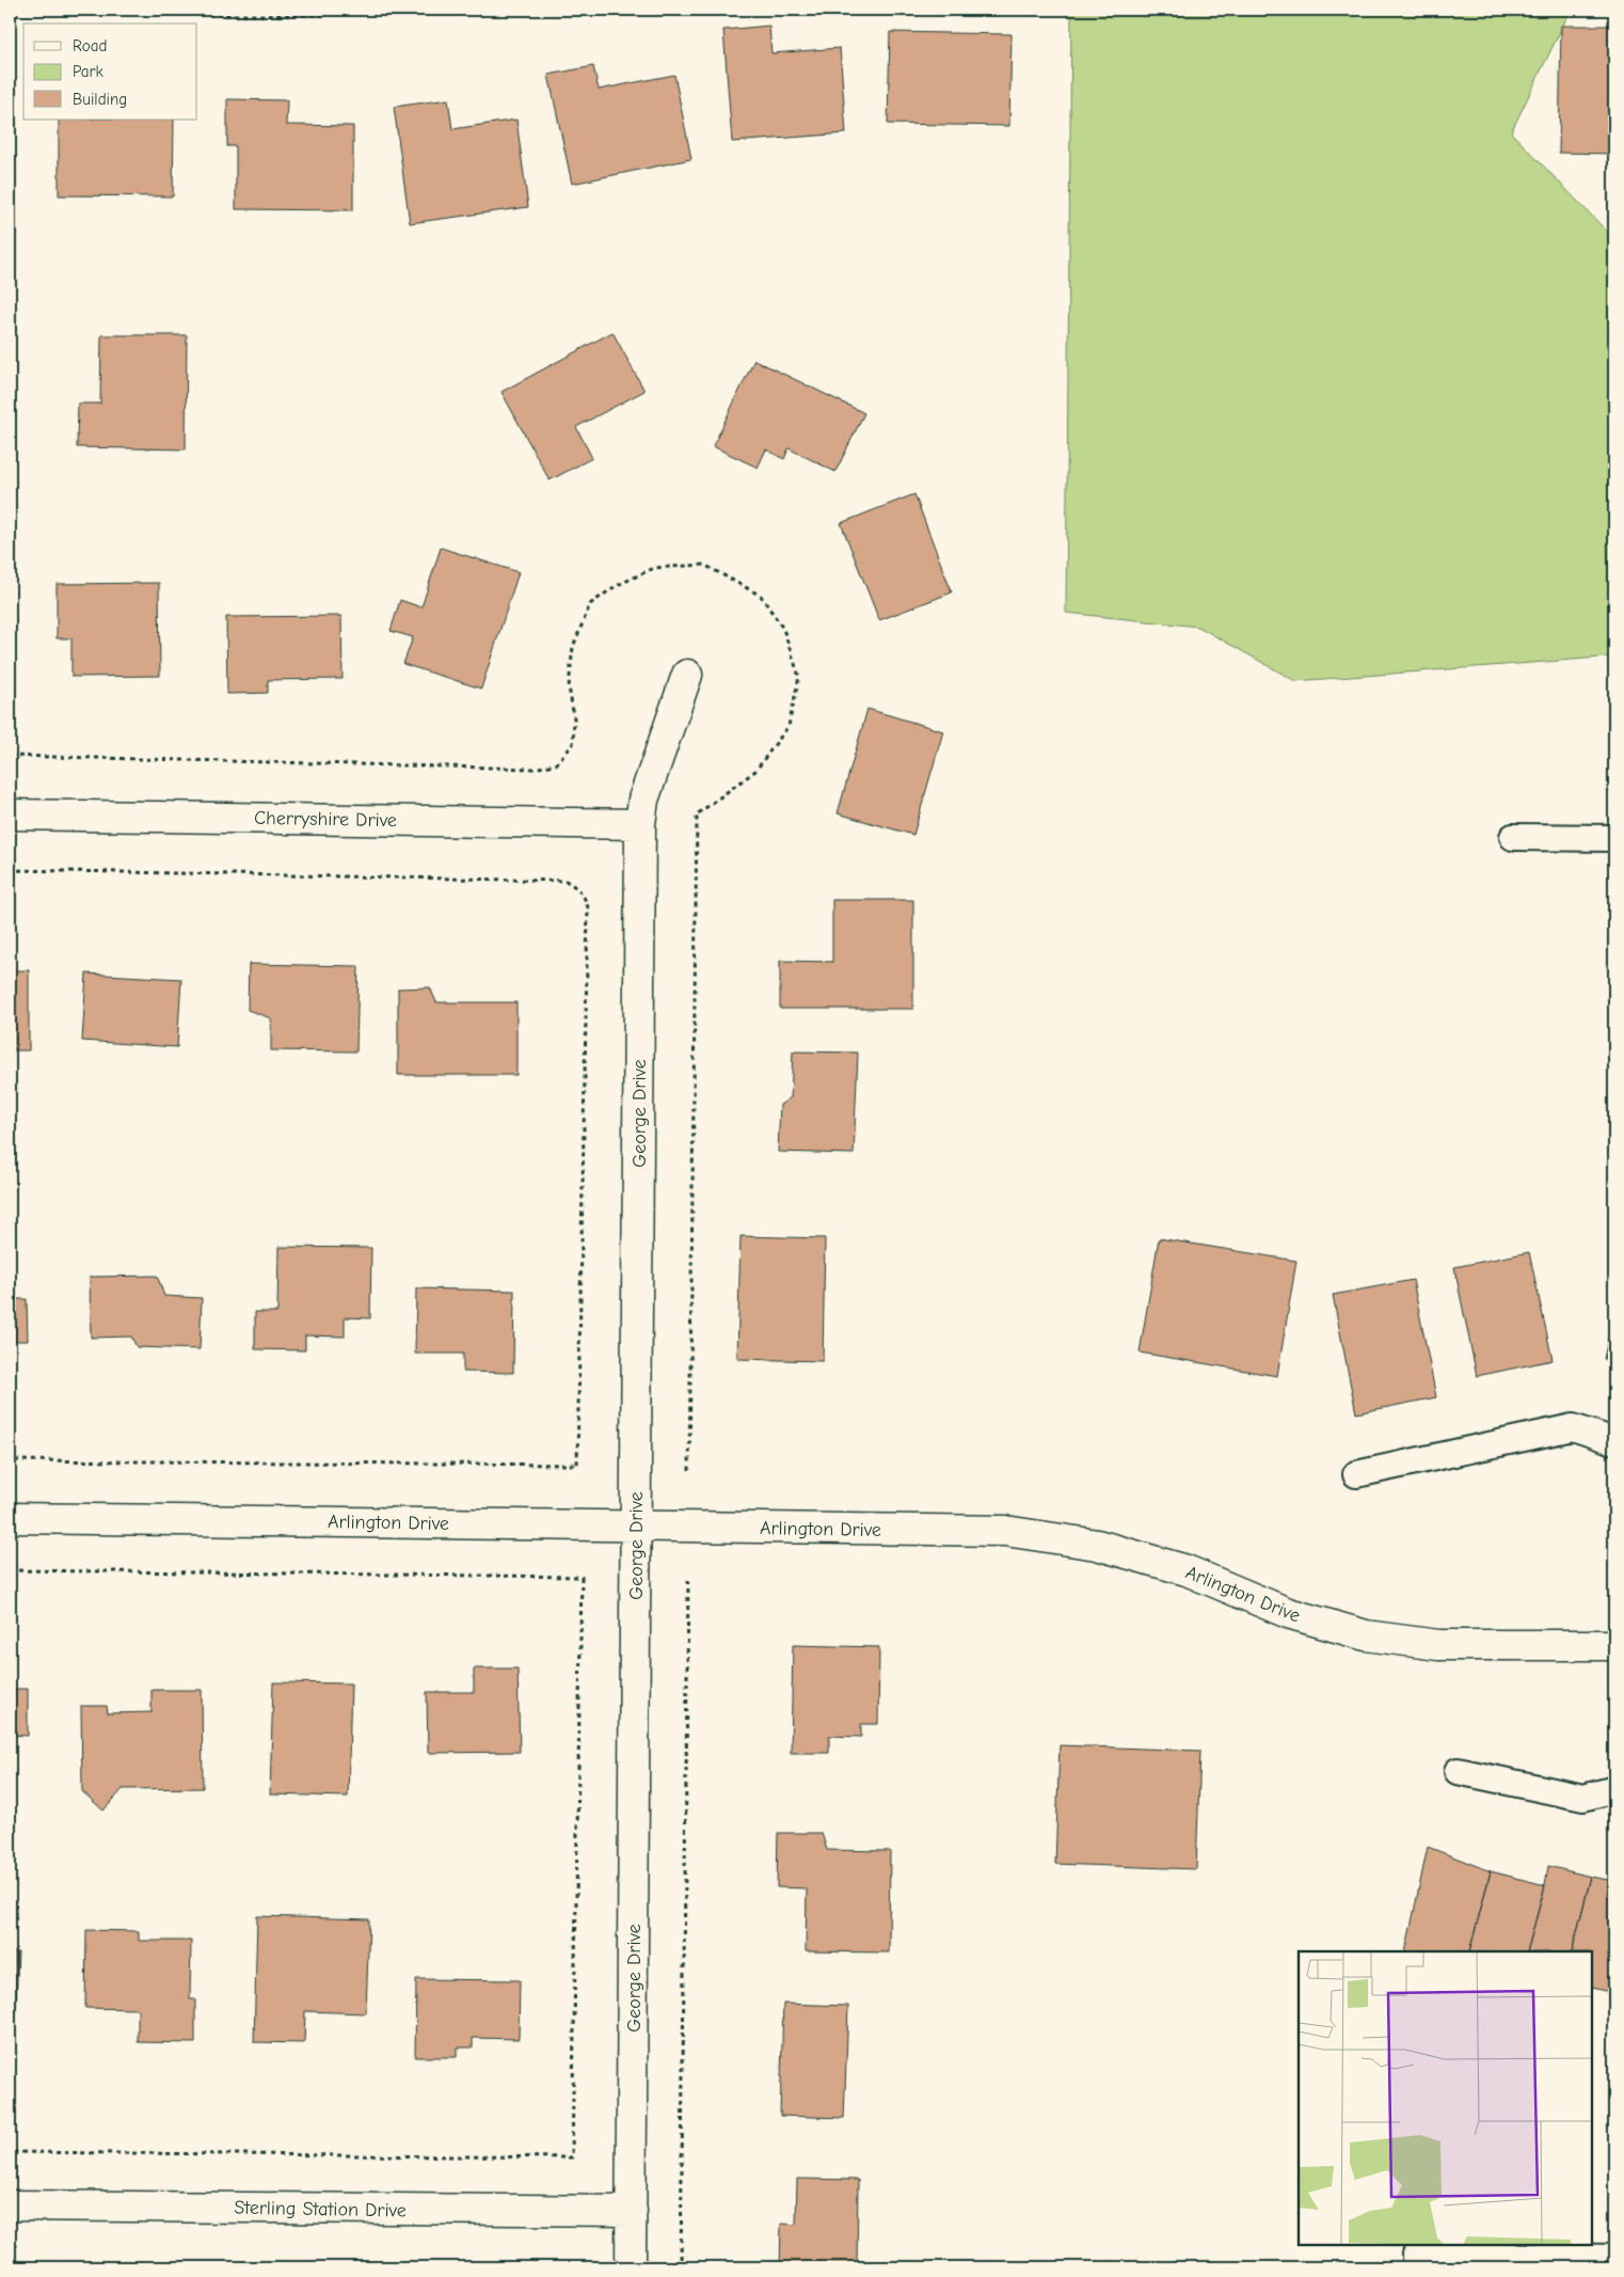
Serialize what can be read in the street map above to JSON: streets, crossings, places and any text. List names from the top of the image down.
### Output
{
  "streets": {
    "street": [
      "Cherryshire Drive",
      "George Drive",
      "Arlington Drive",
      "Sterling Station Drive"
    ]
  },
  "crossings": [
    ["Cherryshire Drive", "George Drive"],
    ["George Drive", "Arlington Drive"],
    ["George Drive", "Sterling Station Drive"]
  ],
  "legend": ["Road", "Park", "Building"]
}
